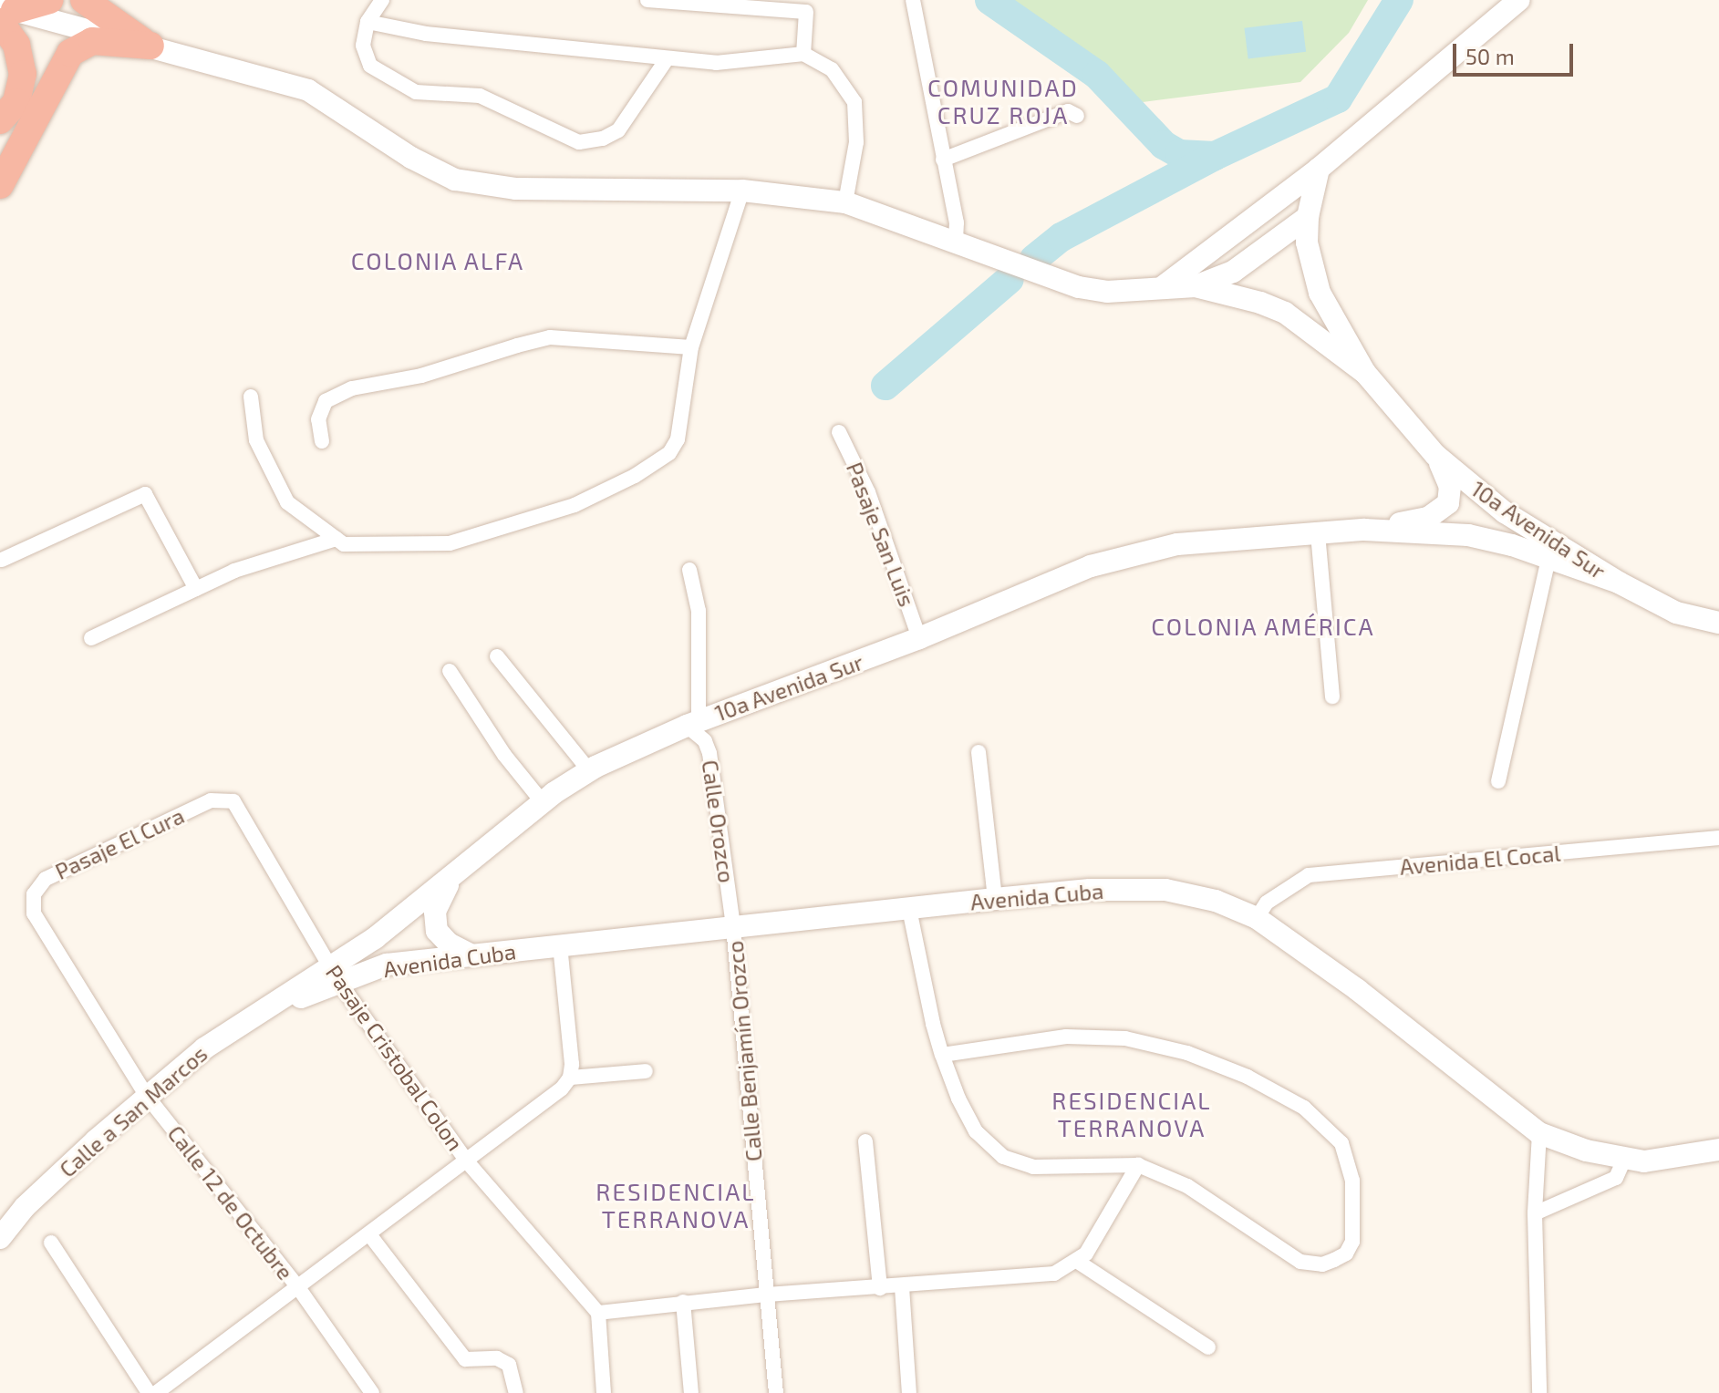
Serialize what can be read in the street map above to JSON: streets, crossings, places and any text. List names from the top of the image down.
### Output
{
  "streets": {
    "main road": ["10a Avenida Sur", "Avenida Cuba", "Calle a San Marcos"],
    "street": [
      "Pasaje San Luis",
      "Calle Orozco",
      "Pasaje El Cura",
      "Avenida El Cocal",
      "Calle Benjamín Orozco",
      "Pasaje Cristobal Colon",
      "Calle 12 de Octubre"
    ]
  },
  "crossings": [
    ["10a Avenida Sur", "Pasaje San Luis"],
    ["10a Avenida Sur", "Calle Orozco"],
    ["10a Avenida Sur", "Avenida Cuba"],
    ["10a Avenida Sur", "Pasaje Cristobal Colon"],
    ["Calle Orozco", "Avenida Cuba"],
    ["Calle Orozco", "Calle Benjamín Orozco"],
    ["Pasaje El Cura", "Pasaje Cristobal Colon"],
    ["Pasaje El Cura", "Calle 12 de Octubre"],
    ["Avenida El Cocal", "Avenida Cuba"],
    ["Avenida Cuba", "Calle Benjamín Orozco"],
    ["Avenida Cuba", "Pasaje Cristobal Colon"],
    ["Avenida Cuba", "Calle a San Marcos"],
    ["Calle a San Marcos", "Calle 12 de Octubre"]
  ],
  "districts": [
    "COMUNIDAD CRUZ ROJA",
    "COLONIA ALFA",
    "COLONIA AMÉRICA",
    "RESIDENCIAL TERRANOVA",
    "RESIDENCIAL TERRANOVA"
  ],
  "scale_bar": "50 m"
}
